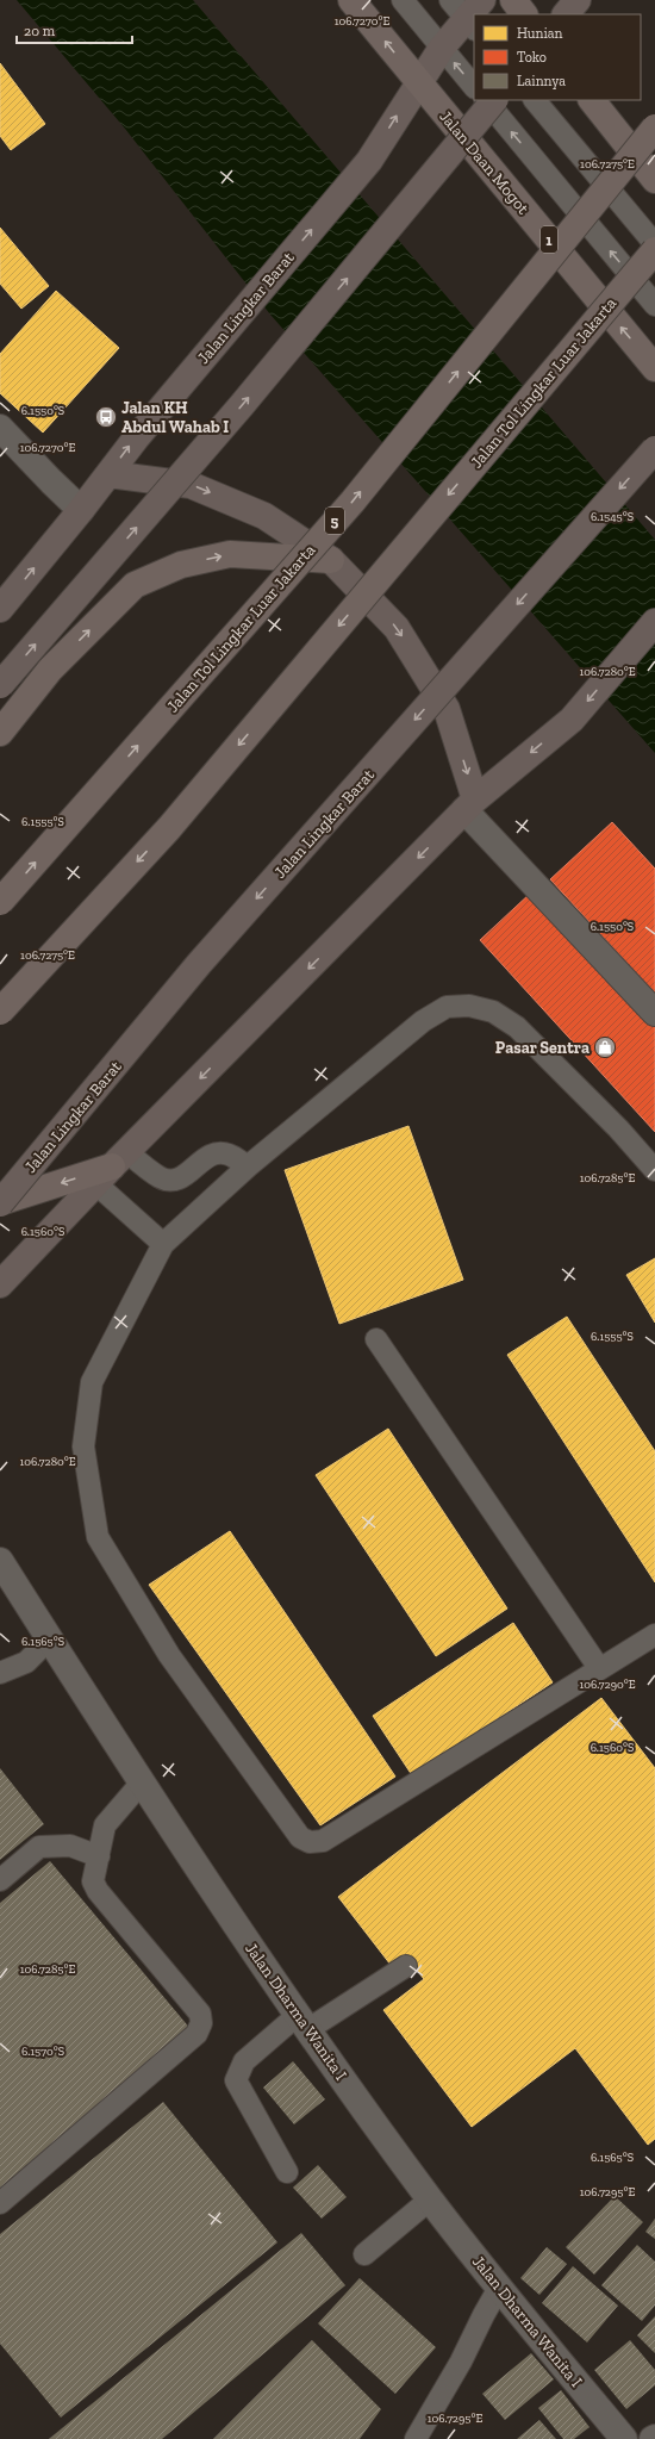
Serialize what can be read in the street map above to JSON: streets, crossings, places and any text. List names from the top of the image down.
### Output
{
  "streets": {
    "highway": [
      "Jalan Daan Mogot",
      "1",
      "Jalan Tol Lingkar Luar Jakarta",
      "5"
    ],
    "main road": ["Jalan Lingkar Barat"],
    "street": ["Jalan Dharma Wanita I"]
  },
  "crossings": [
    ["Jalan Daan Mogot", "Jalan Lingkar Barat"]
  ],
  "one_way": ["Jalan Daan Mogot"],
  "places": {
    "bus stop": ["Jalan KH Abdul Wahab I"],
    "shop": ["Pasar Sentra"]
  },
  "legend": ["Hunian", "Toko", "Lainnya"],
  "scale_bar": "20 m",
  "coordinates": [
    "106.7270°E",
    "106.7275°E",
    "6.1550°S",
    "6.1545°S",
    "106.7280°E",
    "6.1555°S",
    "106.7285°E",
    "6.1560°S",
    "6.1565°S",
    "106.7290°E",
    "6.1570°S",
    "106.7295°E"
  ]
}
